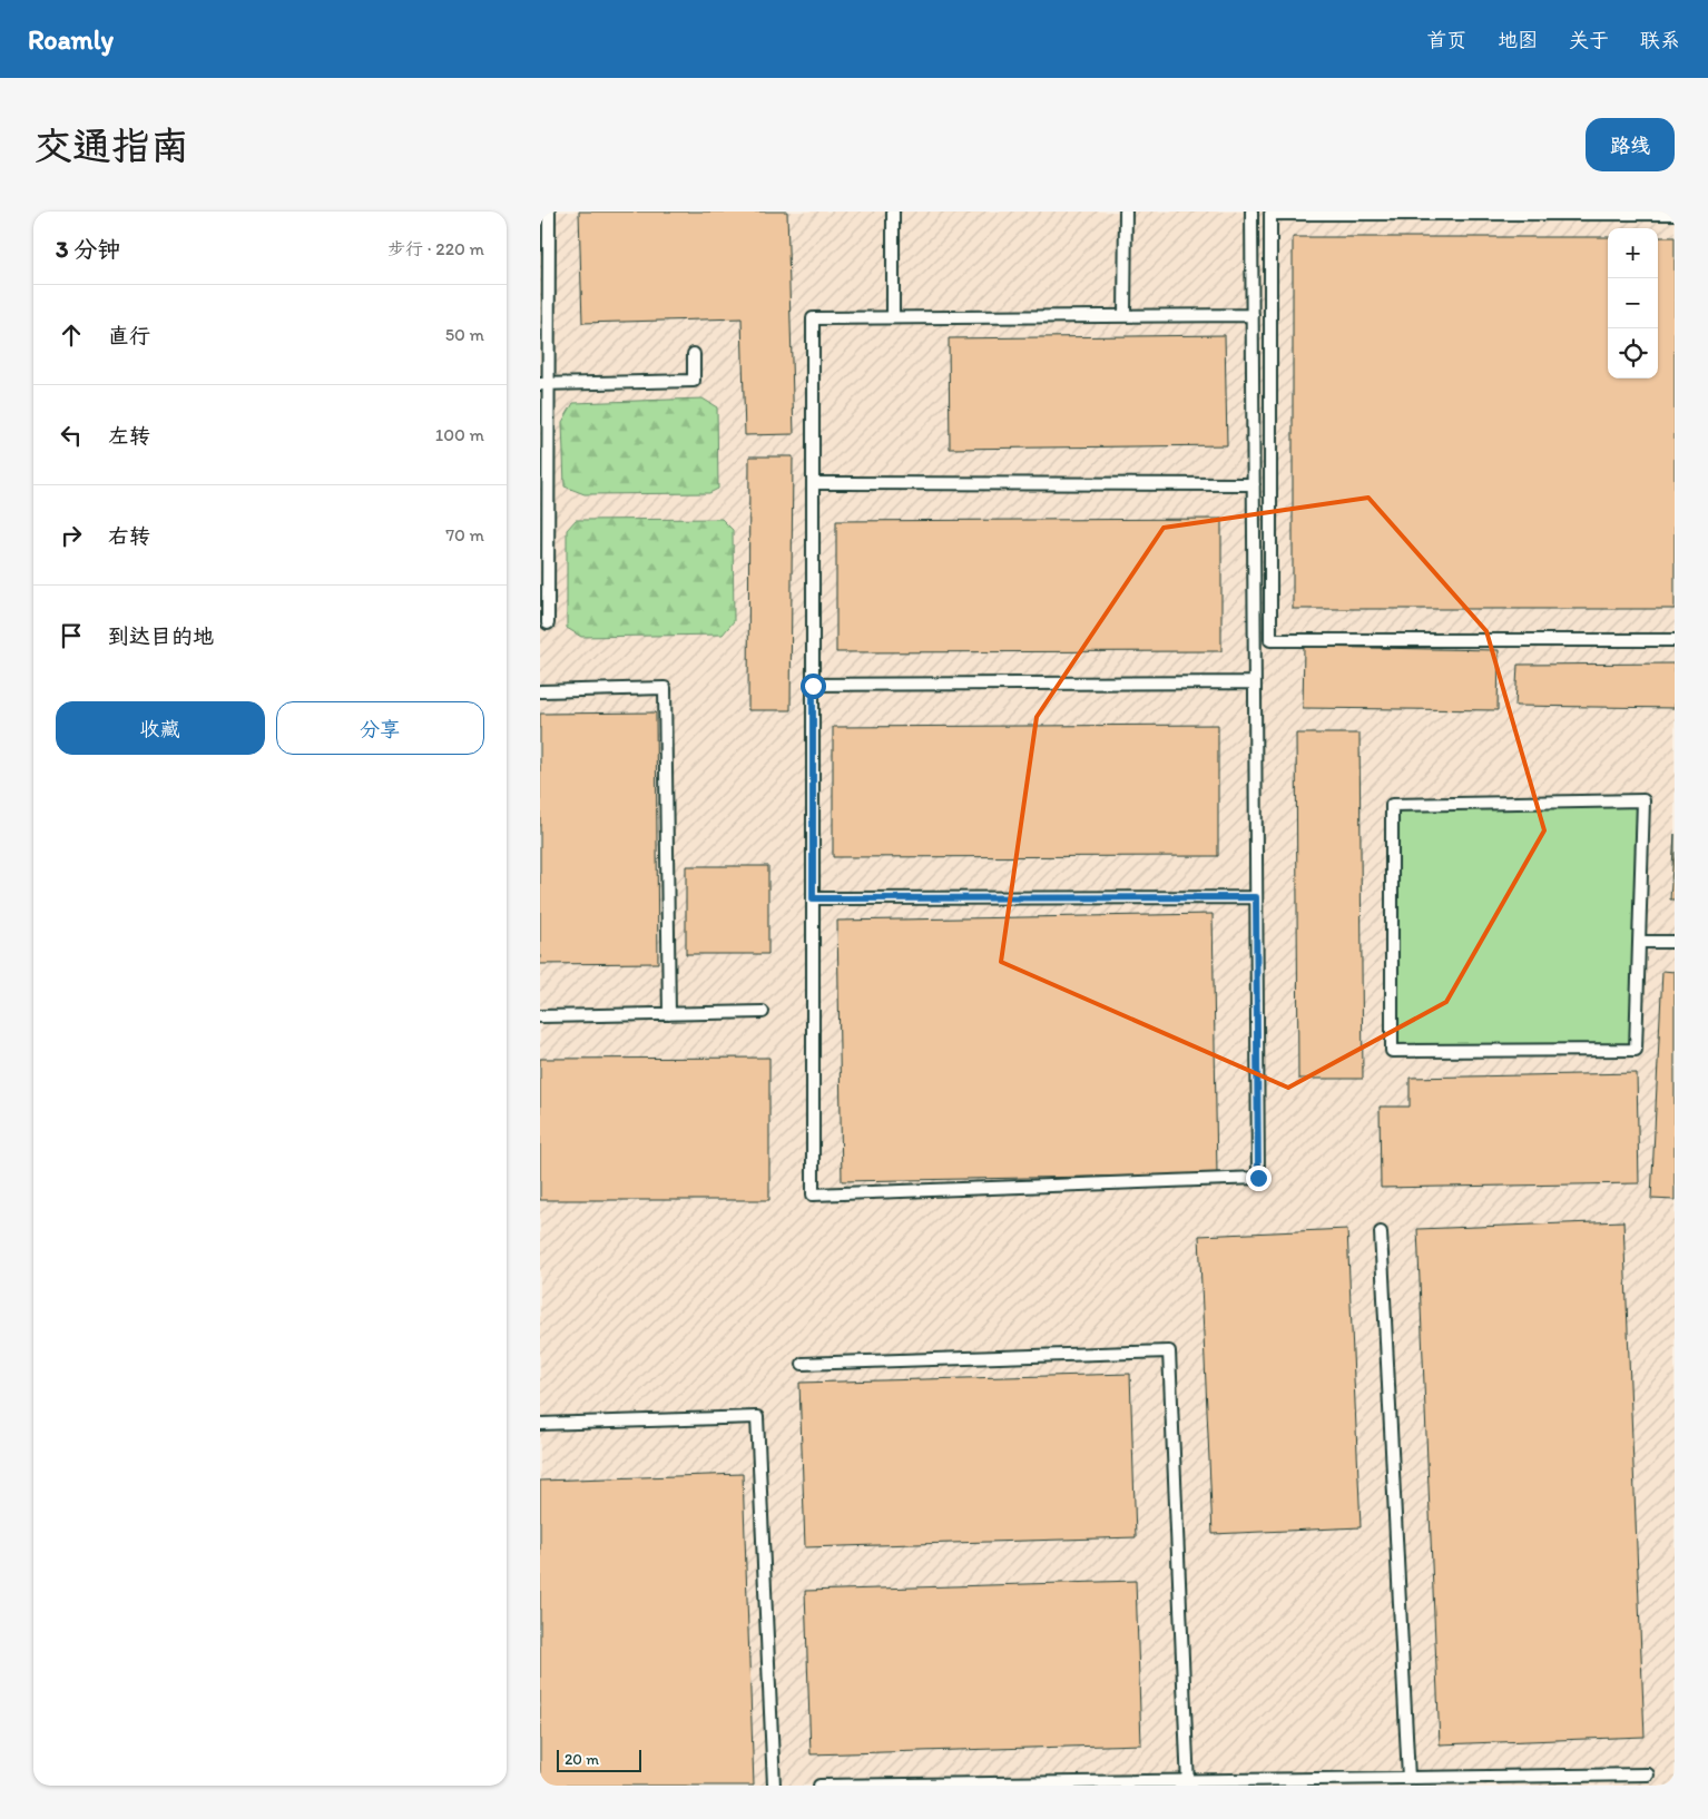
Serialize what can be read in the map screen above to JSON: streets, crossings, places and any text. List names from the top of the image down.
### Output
{
  "scale_bar": "20 m",
  "page": {
    "header": "Roamly",
    "nav": [
      "首页",
      "地图",
      "关于",
      "联系"
    ],
    "buttons": [
      "路线",
      ["收藏", "分享"]
    ],
    "title": "交通指南",
    "heading": ["3 分钟", "步行 · 220 m"],
    "map_buttons": ["+", "−"],
    "list": [
      ["直行", "50 m"],
      ["左转", "100 m"],
      ["右转", "70 m"],
      "到达目的地"
    ],
    "scale": "20 m"
  }
}
